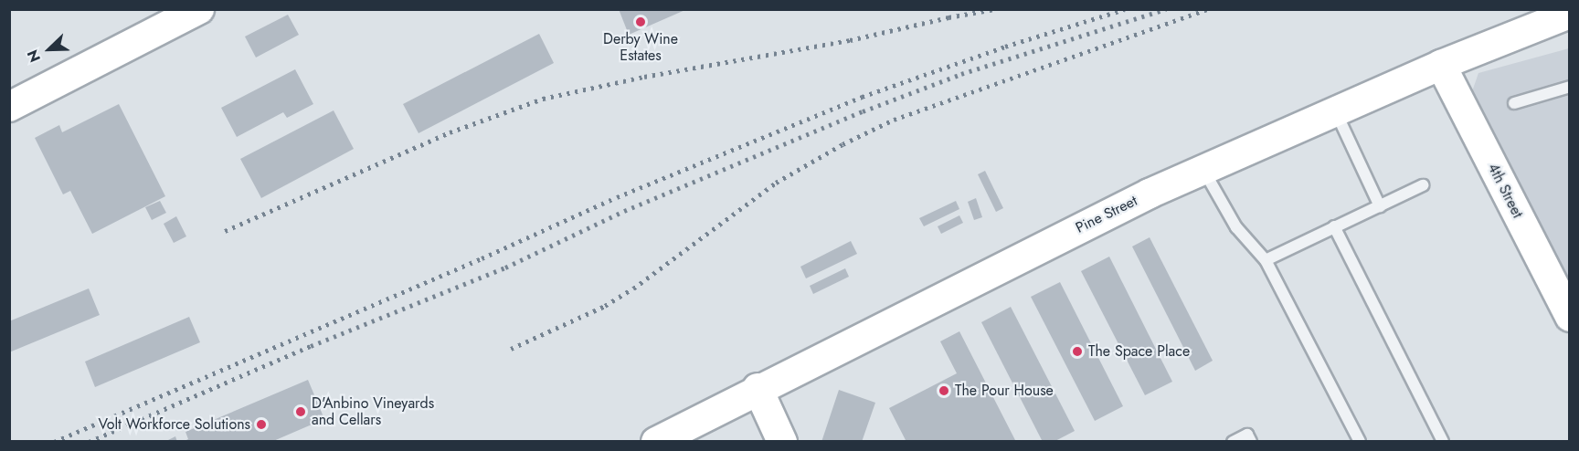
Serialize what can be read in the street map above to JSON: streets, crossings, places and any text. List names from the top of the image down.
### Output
{
  "streets": {
    "street": ["4th Street", "Pine Street"]
  },
  "crossings": [
    ["4th Street", "Pine Street"]
  ],
  "places": [
    "Derby Wine Estates",
    "The Space Place",
    "The Pour House",
    "D'Anbino Vineyards and Cellars",
    "Volt Workforce Solutions"
  ],
  "north": "bottom left"
}
